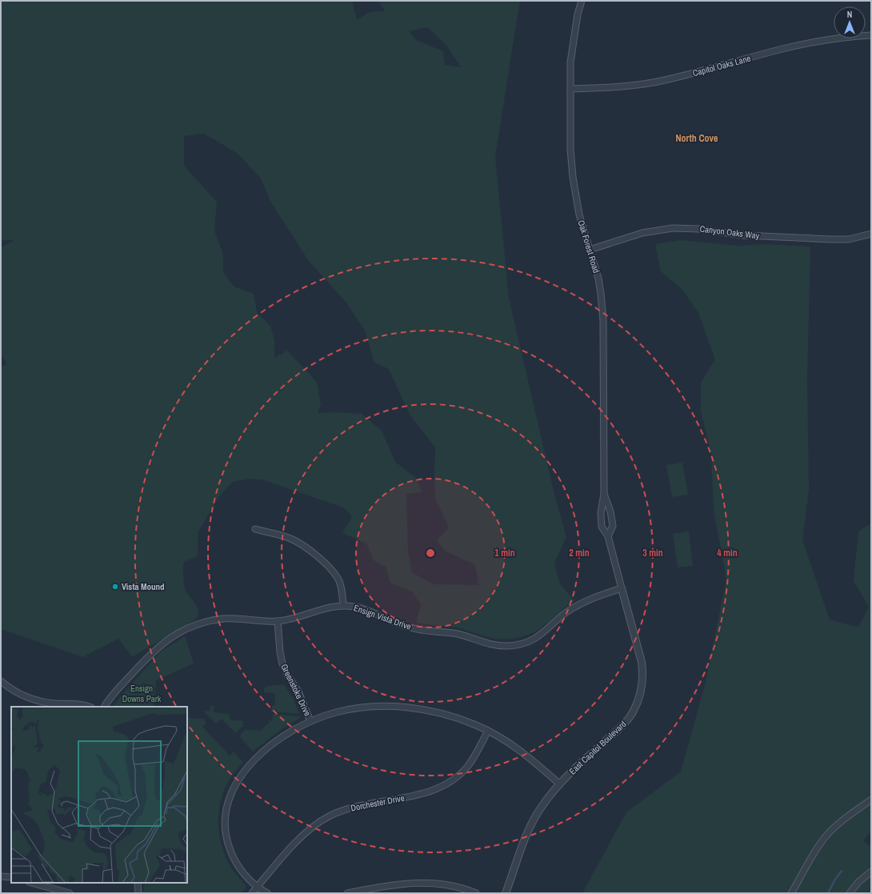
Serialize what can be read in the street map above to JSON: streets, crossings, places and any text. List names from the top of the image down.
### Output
{
  "streets": {
    "street": [
      "Capitol Oaks Lane",
      "Canyon Oaks Way",
      "Oak Forest Road",
      "Ensign Vista Drive",
      "Greenstoke Drive",
      "East Capitol Boulevard",
      "Dorchester Drive"
    ]
  },
  "crossings": [
    ["Capitol Oaks Lane", "Oak Forest Road"],
    ["Canyon Oaks Way", "Oak Forest Road"],
    ["Oak Forest Road", "East Capitol Boulevard"],
    ["Ensign Vista Drive", "Greenstoke Drive"],
    ["Ensign Vista Drive", "East Capitol Boulevard"]
  ],
  "districts": ["North Cove"],
  "parks": ["Ensign Downs Park"],
  "places": ["Vista Mound"],
  "north": "top",
  "rings": [
    "1 min",
    "2 min",
    "3 min",
    "4 min"
  ]
}
